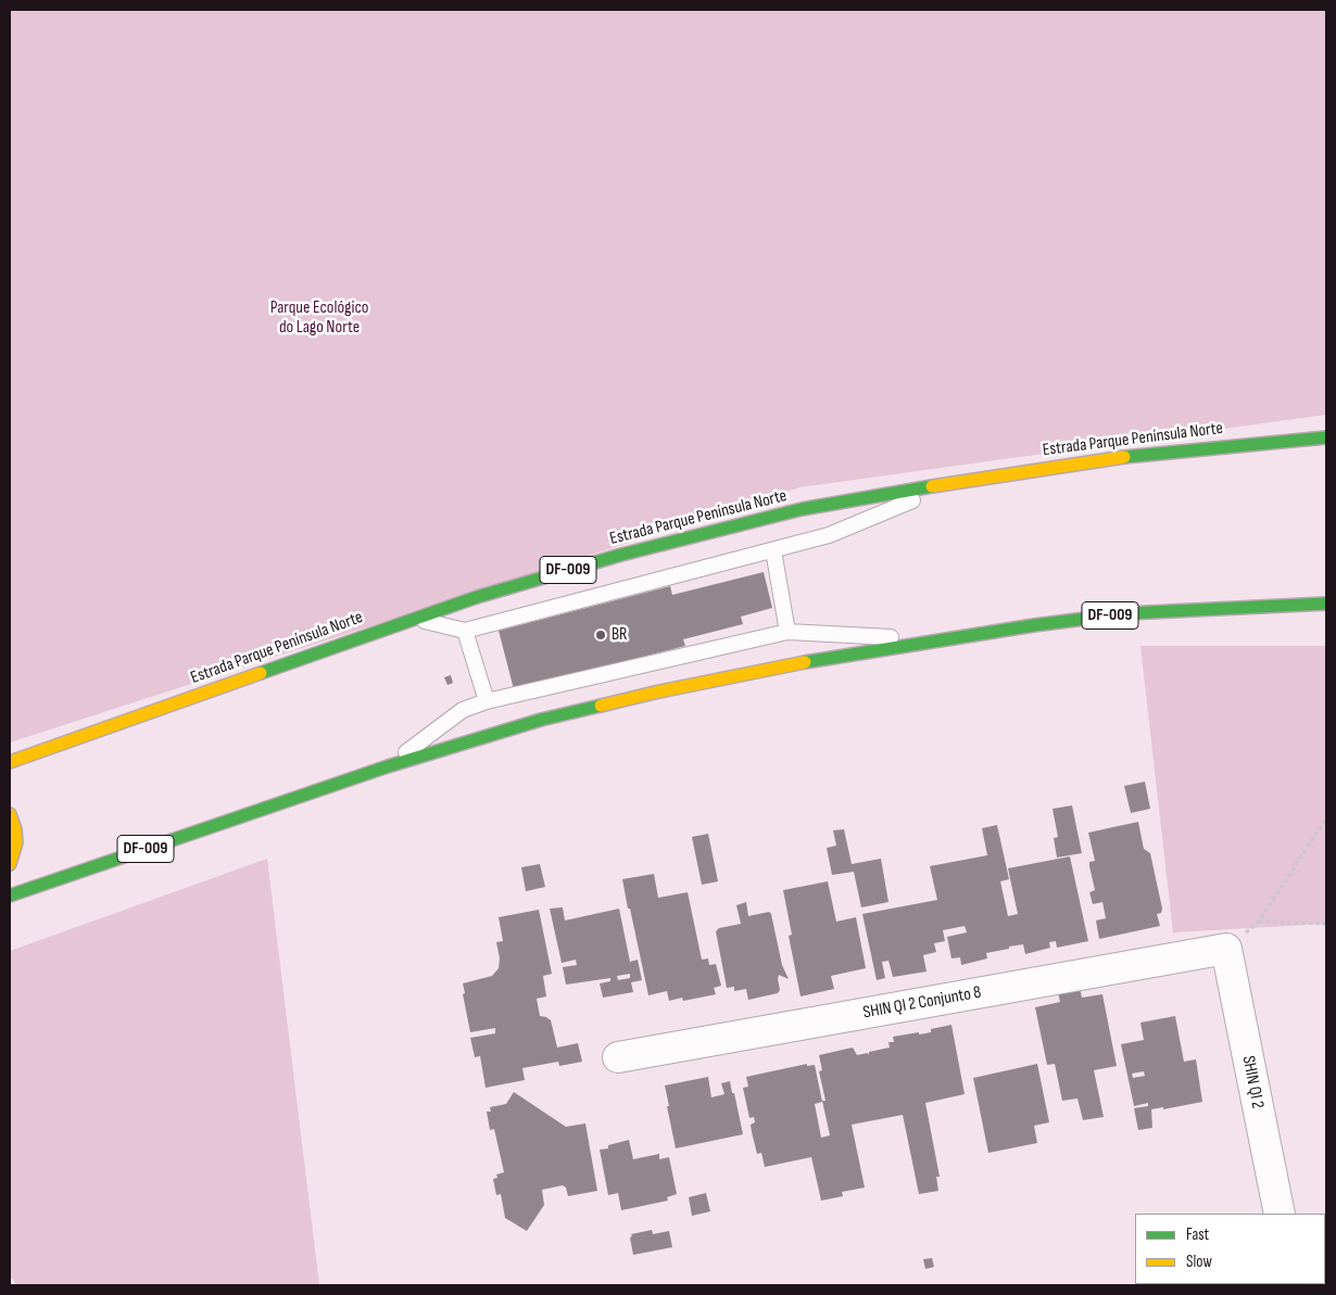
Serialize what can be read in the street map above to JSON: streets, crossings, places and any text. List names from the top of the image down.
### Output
{
  "streets": {
    "main road": ["Estrada Parque Península Norte", "DF-009"],
    "street": ["SHIN QI 2 Conjunto 8", "SHIN QI 2"]
  },
  "crossings": [
    ["SHIN QI 2 Conjunto 8", "SHIN QI 2"]
  ],
  "parks": ["Parque Ecológico do Lago Norte"],
  "places": ["BR"],
  "legend": ["Fast", "Slow"]
}
